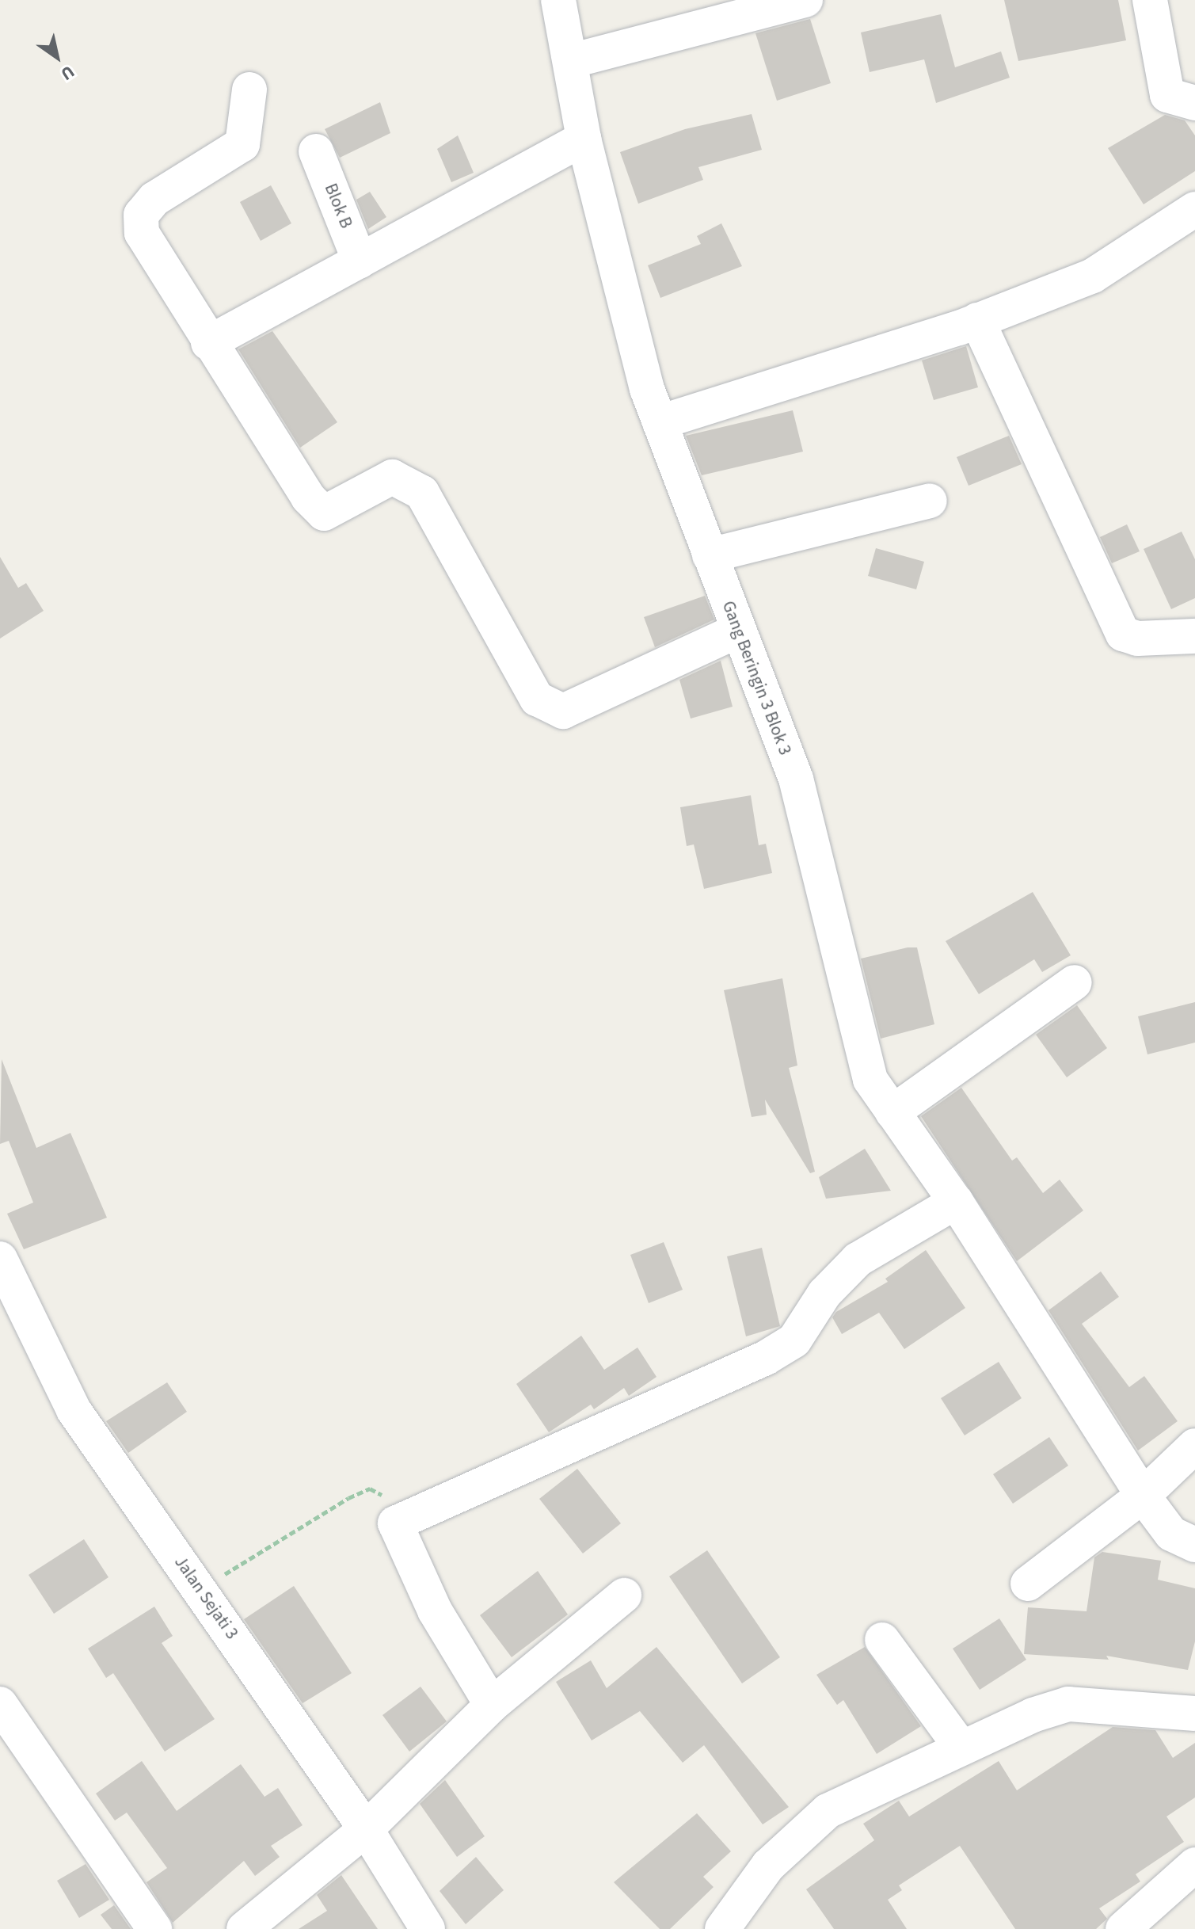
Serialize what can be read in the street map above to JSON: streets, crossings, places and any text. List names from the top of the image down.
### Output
{
  "streets": {
    "street": ["Blok B", "Gang Beringin 3 Blok 3", "Jalan Sejati 3"]
  },
  "north": "bottom right"
}
